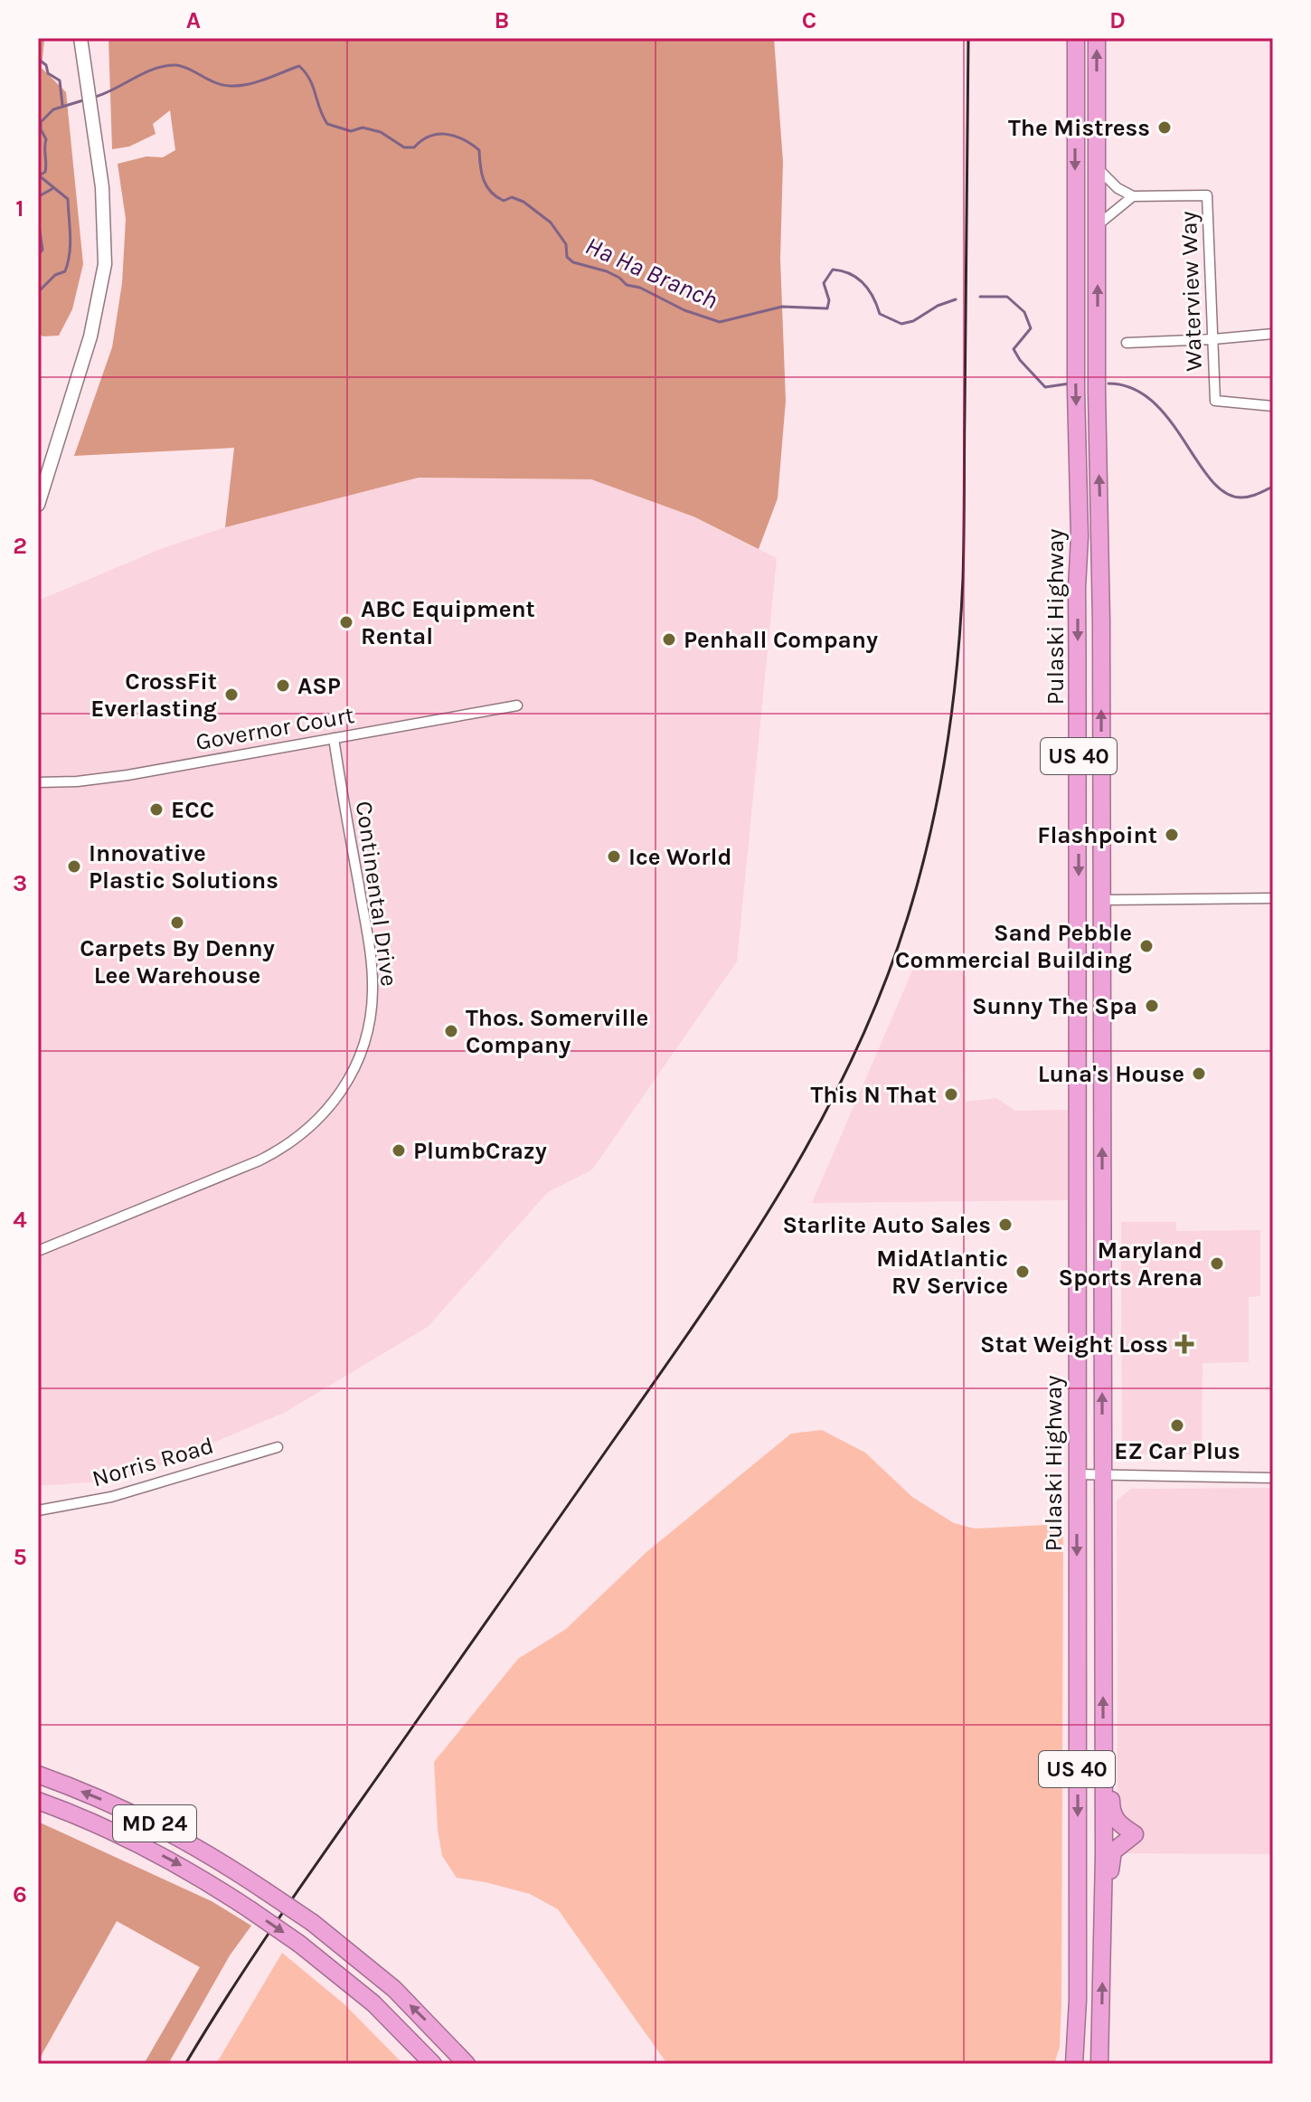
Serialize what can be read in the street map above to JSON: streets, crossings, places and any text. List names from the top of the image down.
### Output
{
  "streets": {
    "highway": ["Pulaski Highway", "US 40", "MD 24"],
    "street": [
      "Waterview Way",
      "Governor Court",
      "Continental Drive",
      "Norris Road"
    ]
  },
  "crossings": [
    ["Governor Court", "Continental Drive"]
  ],
  "water": ["Ha Ha Branch"],
  "places": {
    "other": [
      "The Mistress",
      "ABC Equipment Rental",
      "Penhall Company",
      "ASP",
      "CrossFit Everlasting",
      "ECC",
      "Flashpoint",
      "Ice World",
      "Innovative Plastic Solutions",
      "Carpets By Denny Lee Warehouse",
      "Sand Pebble Commercial Building",
      "Sunny The Spa",
      "Thos. Somerville Company",
      "Luna's House",
      "This N That",
      "PlumbCrazy",
      "Starlite Auto Sales",
      "Maryland Sports Arena",
      "MidAtlantic RV Service",
      "EZ Car Plus"
    ],
    "health": ["Stat Weight Loss"]
  },
  "grid": {
    "columns": [
      "A",
      "B",
      "C",
      "D"
    ],
    "rows": [
      "1",
      "2",
      "3",
      "4",
      "5",
      "6"
    ]
  }
}
